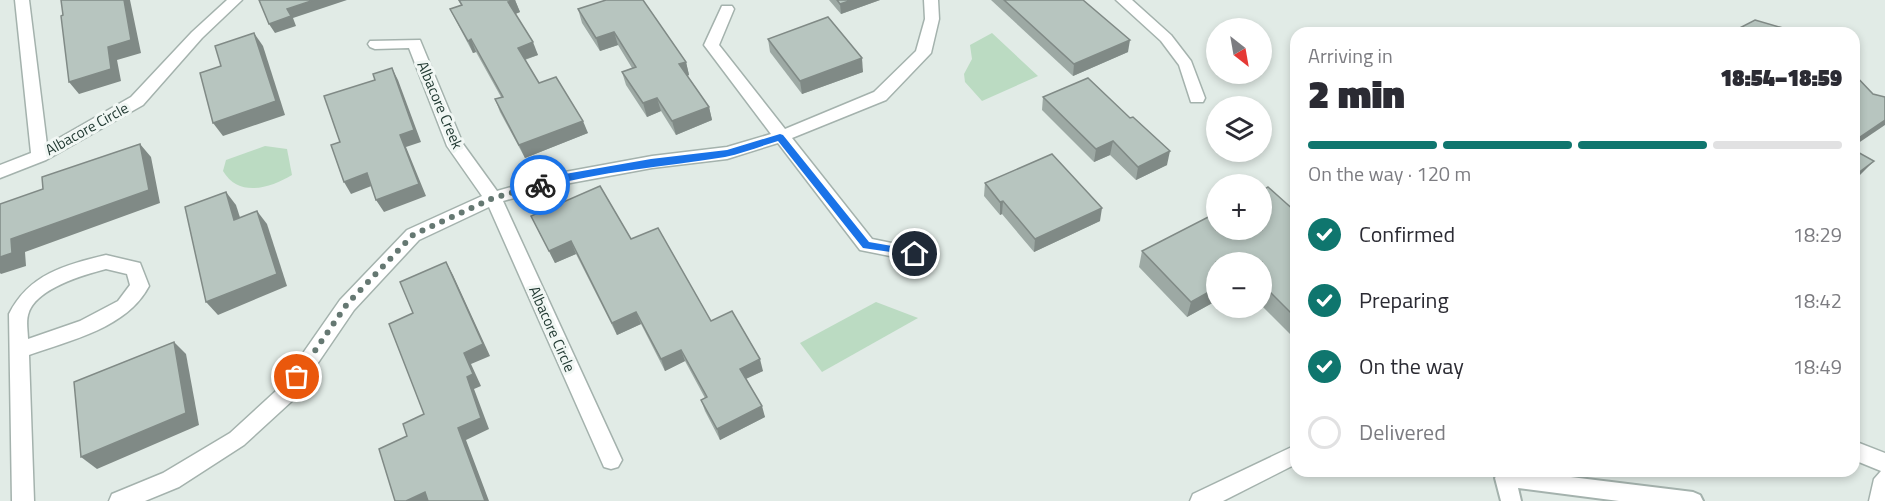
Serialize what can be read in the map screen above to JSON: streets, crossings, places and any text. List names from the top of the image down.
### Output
{
  "streets": {
    "street": ["Albacore Creek", "Albacore Circle"]
  },
  "crossings": [
    ["Albacore Creek", "Albacore Circle"]
  ],
  "north": "bottom right",
  "page": {
    "map_buttons": ["+", "−"],
    "heading": ["2 min", "Arriving in", "18:54–18:59"],
    "bar": "On the way · 120 m",
    "list": [
      ["Confirmed", "18:29"],
      ["Preparing", "18:42"],
      ["On the way", "18:49"],
      "Delivered"
    ]
  }
}
